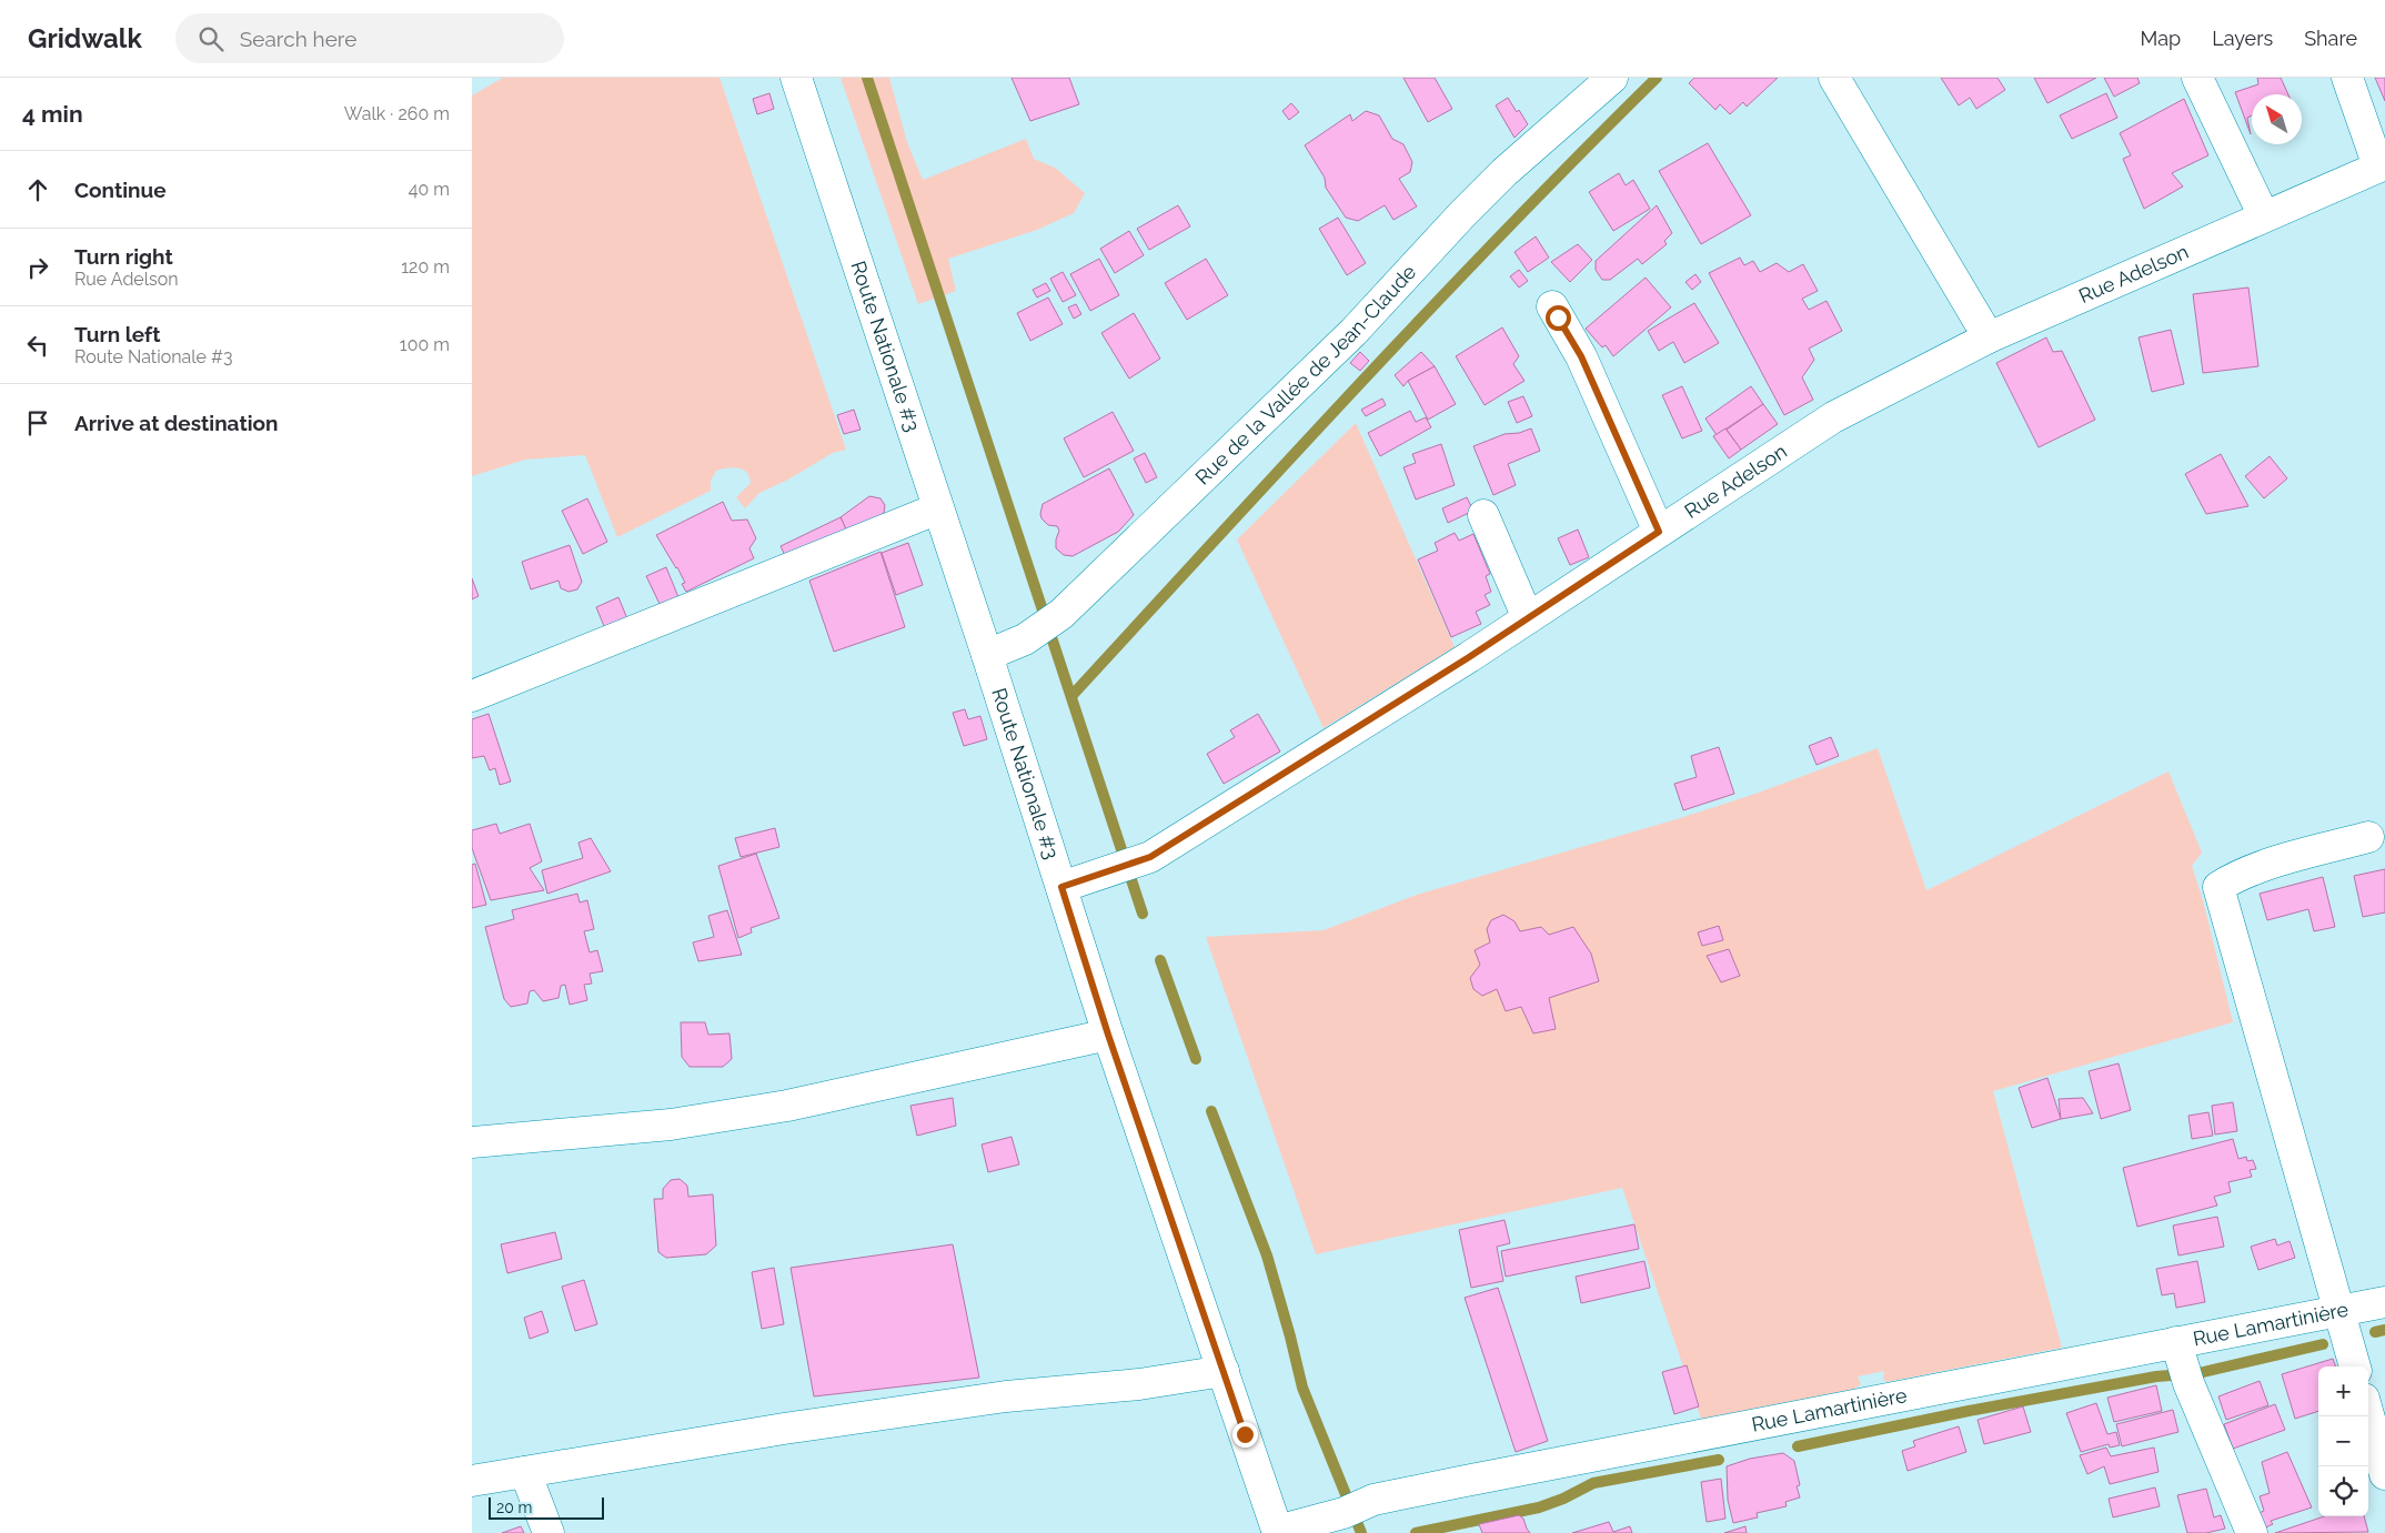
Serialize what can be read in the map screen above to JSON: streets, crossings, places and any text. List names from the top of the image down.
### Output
{
  "streets": {
    "street": [
      "Rue Adelson",
      "Route Nationale #3",
      "Rue de la Vallée de Jean-Claude",
      "Rue Lamartinière"
    ]
  },
  "crossings": [
    ["Rue Adelson", "Route Nationale #3"],
    ["Route Nationale #3", "Rue de la Vallée de Jean-Claude"],
    ["Route Nationale #3", "Rue Lamartinière"]
  ],
  "scale_bar": "20 m",
  "north": "top left",
  "page": {
    "header": "Gridwalk",
    "search": "Search here",
    "nav": ["Map", "Layers", "Share"],
    "heading": ["4 min", "Walk · 260 m"],
    "list": [
      ["Continue", "40 m"],
      ["Turn right", "Rue Adelson", "120 m"],
      ["Turn left", "Route Nationale #3", "100 m"],
      "Arrive at destination"
    ],
    "map_buttons": ["+", "−"],
    "scale": "20 m"
  }
}
